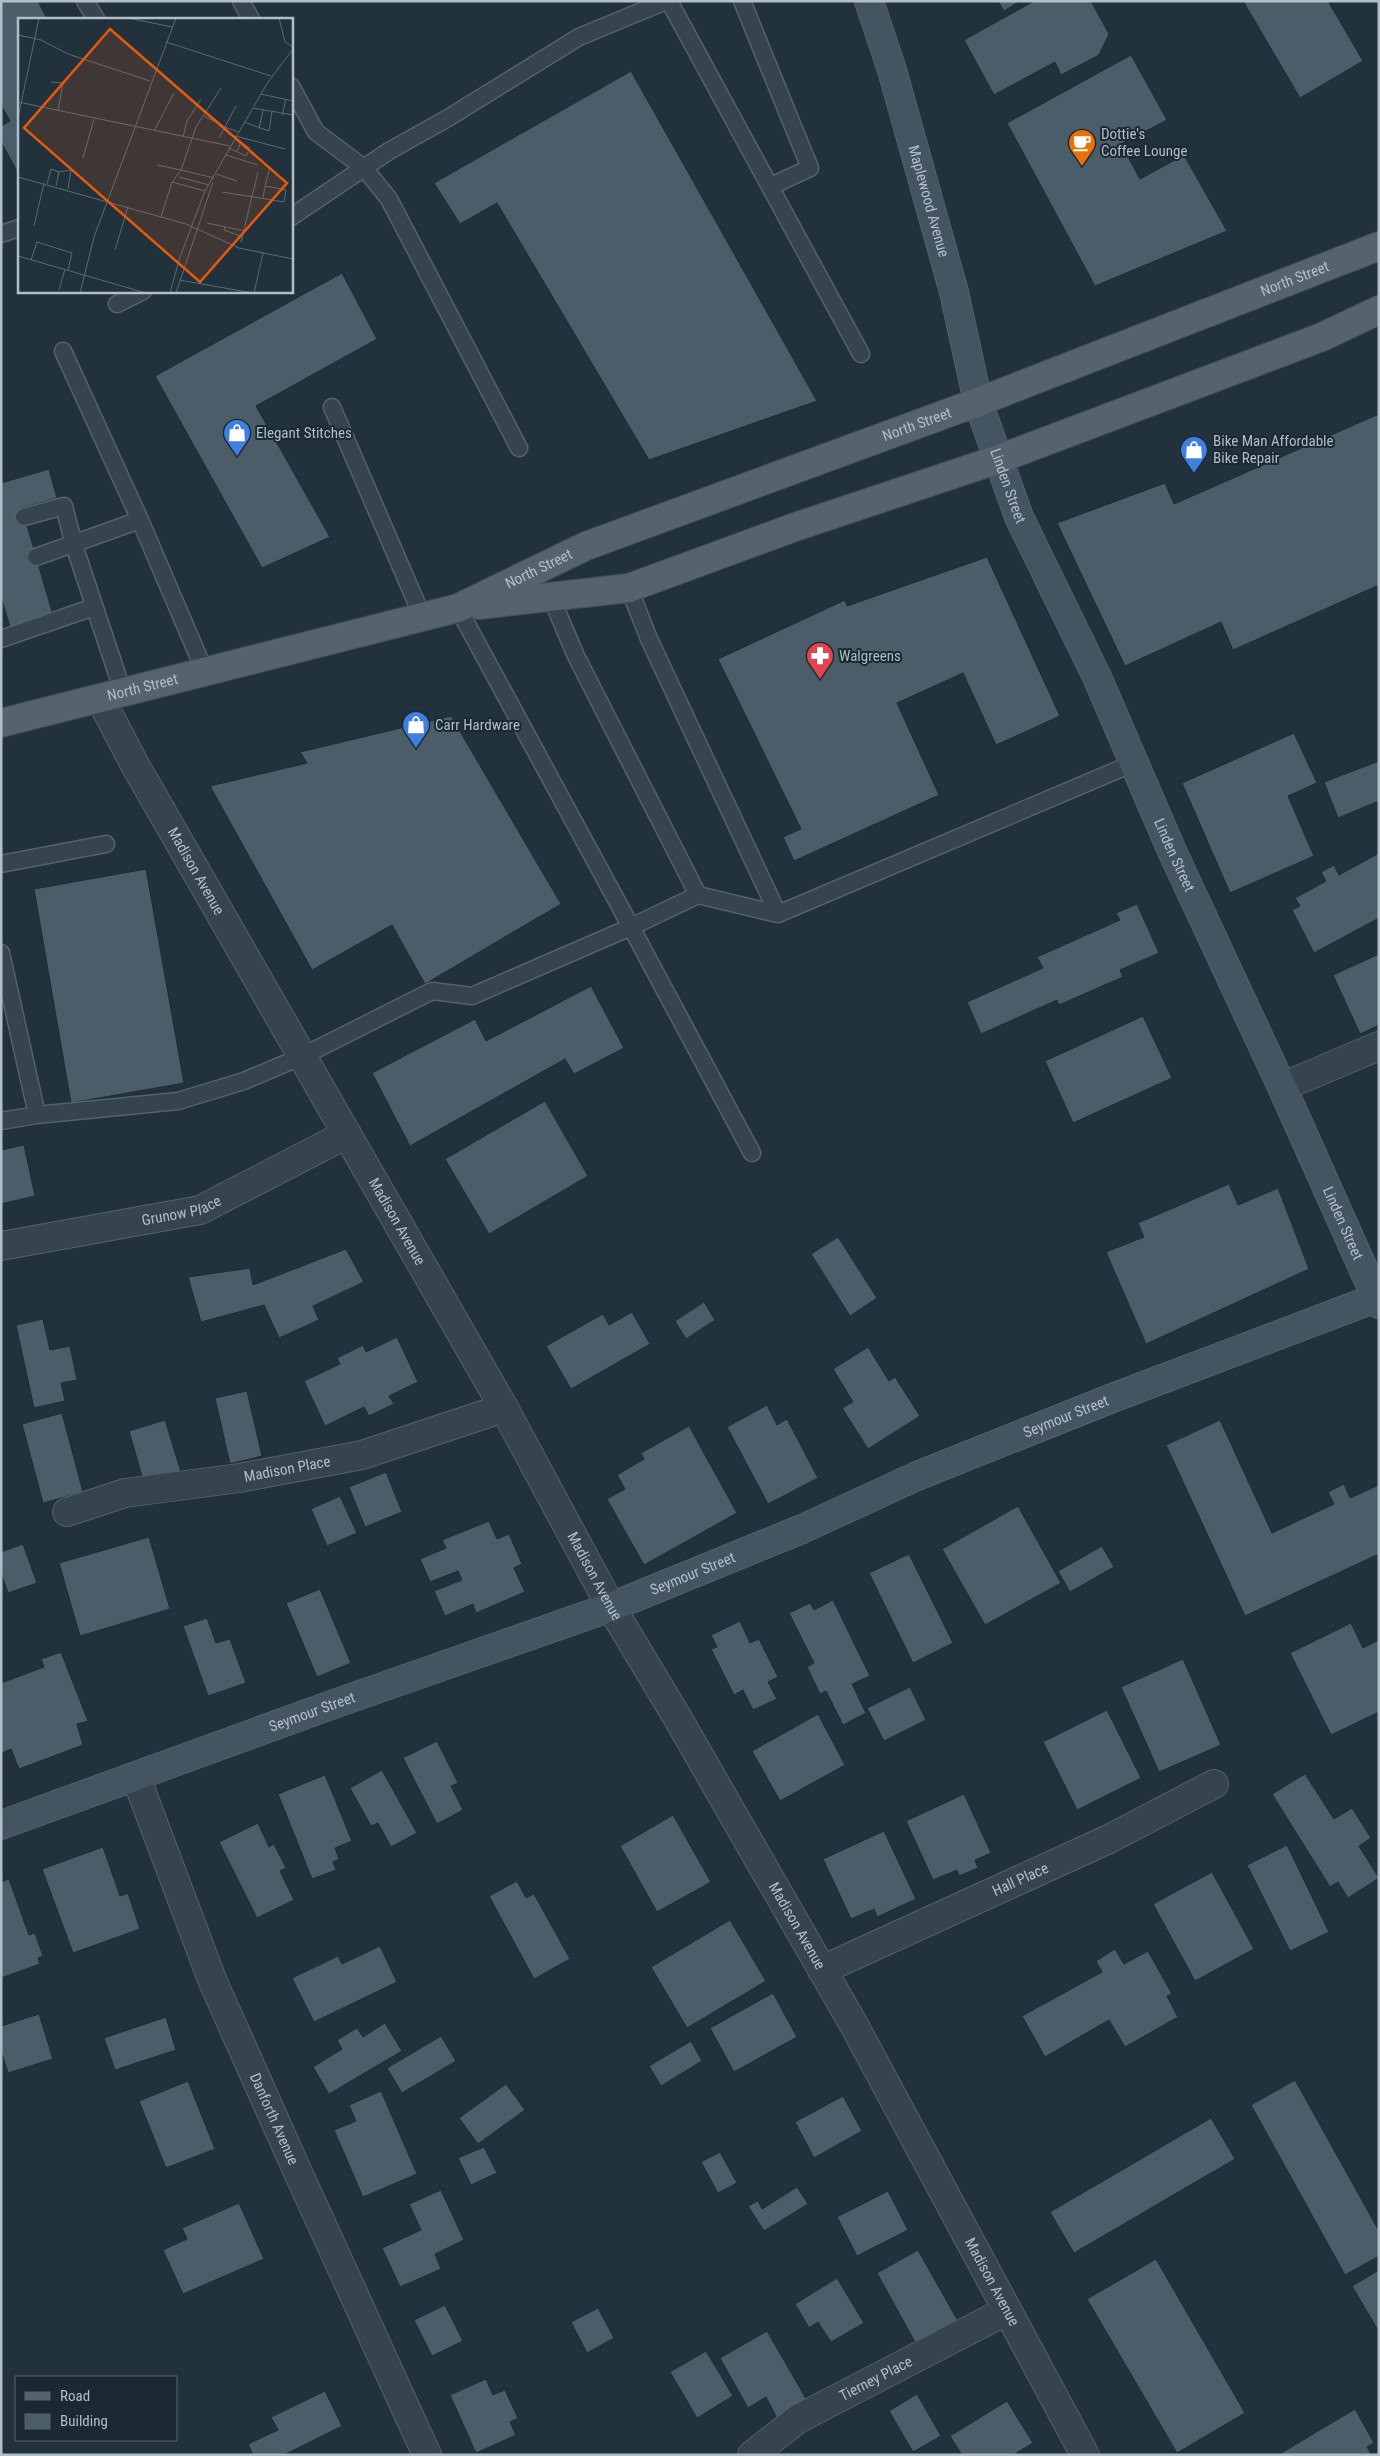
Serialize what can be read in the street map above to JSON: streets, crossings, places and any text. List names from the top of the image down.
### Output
{
  "streets": {
    "main road": ["North Street"],
    "street": [
      "Maplewood Avenue",
      "Linden Street",
      "Madison Avenue",
      "Grunow Place",
      "Seymour Street",
      "Madison Place",
      "Hall Place",
      "Danforth Avenue",
      "Tierney Place"
    ]
  },
  "crossings": [
    ["Maplewood Avenue", "North Street"],
    ["Maplewood Avenue", "Linden Street"],
    ["North Street", "Linden Street"],
    ["North Street", "Madison Avenue"],
    ["Linden Street", "Seymour Street"],
    ["Madison Avenue", "Grunow Place"],
    ["Madison Avenue", "Seymour Street"],
    ["Madison Avenue", "Madison Place"],
    ["Madison Avenue", "Hall Place"],
    ["Madison Avenue", "Tierney Place"],
    ["Seymour Street", "Danforth Avenue"]
  ],
  "places": {
    "cafe": ["Dottie's Coffee Lounge"],
    "shop": ["Elegant Stitches", "Bike Man Affordable Bike Repair", "Carr Hardware"],
    "pharmacy": ["Walgreens"]
  },
  "legend": ["Road", "Building"]
}
